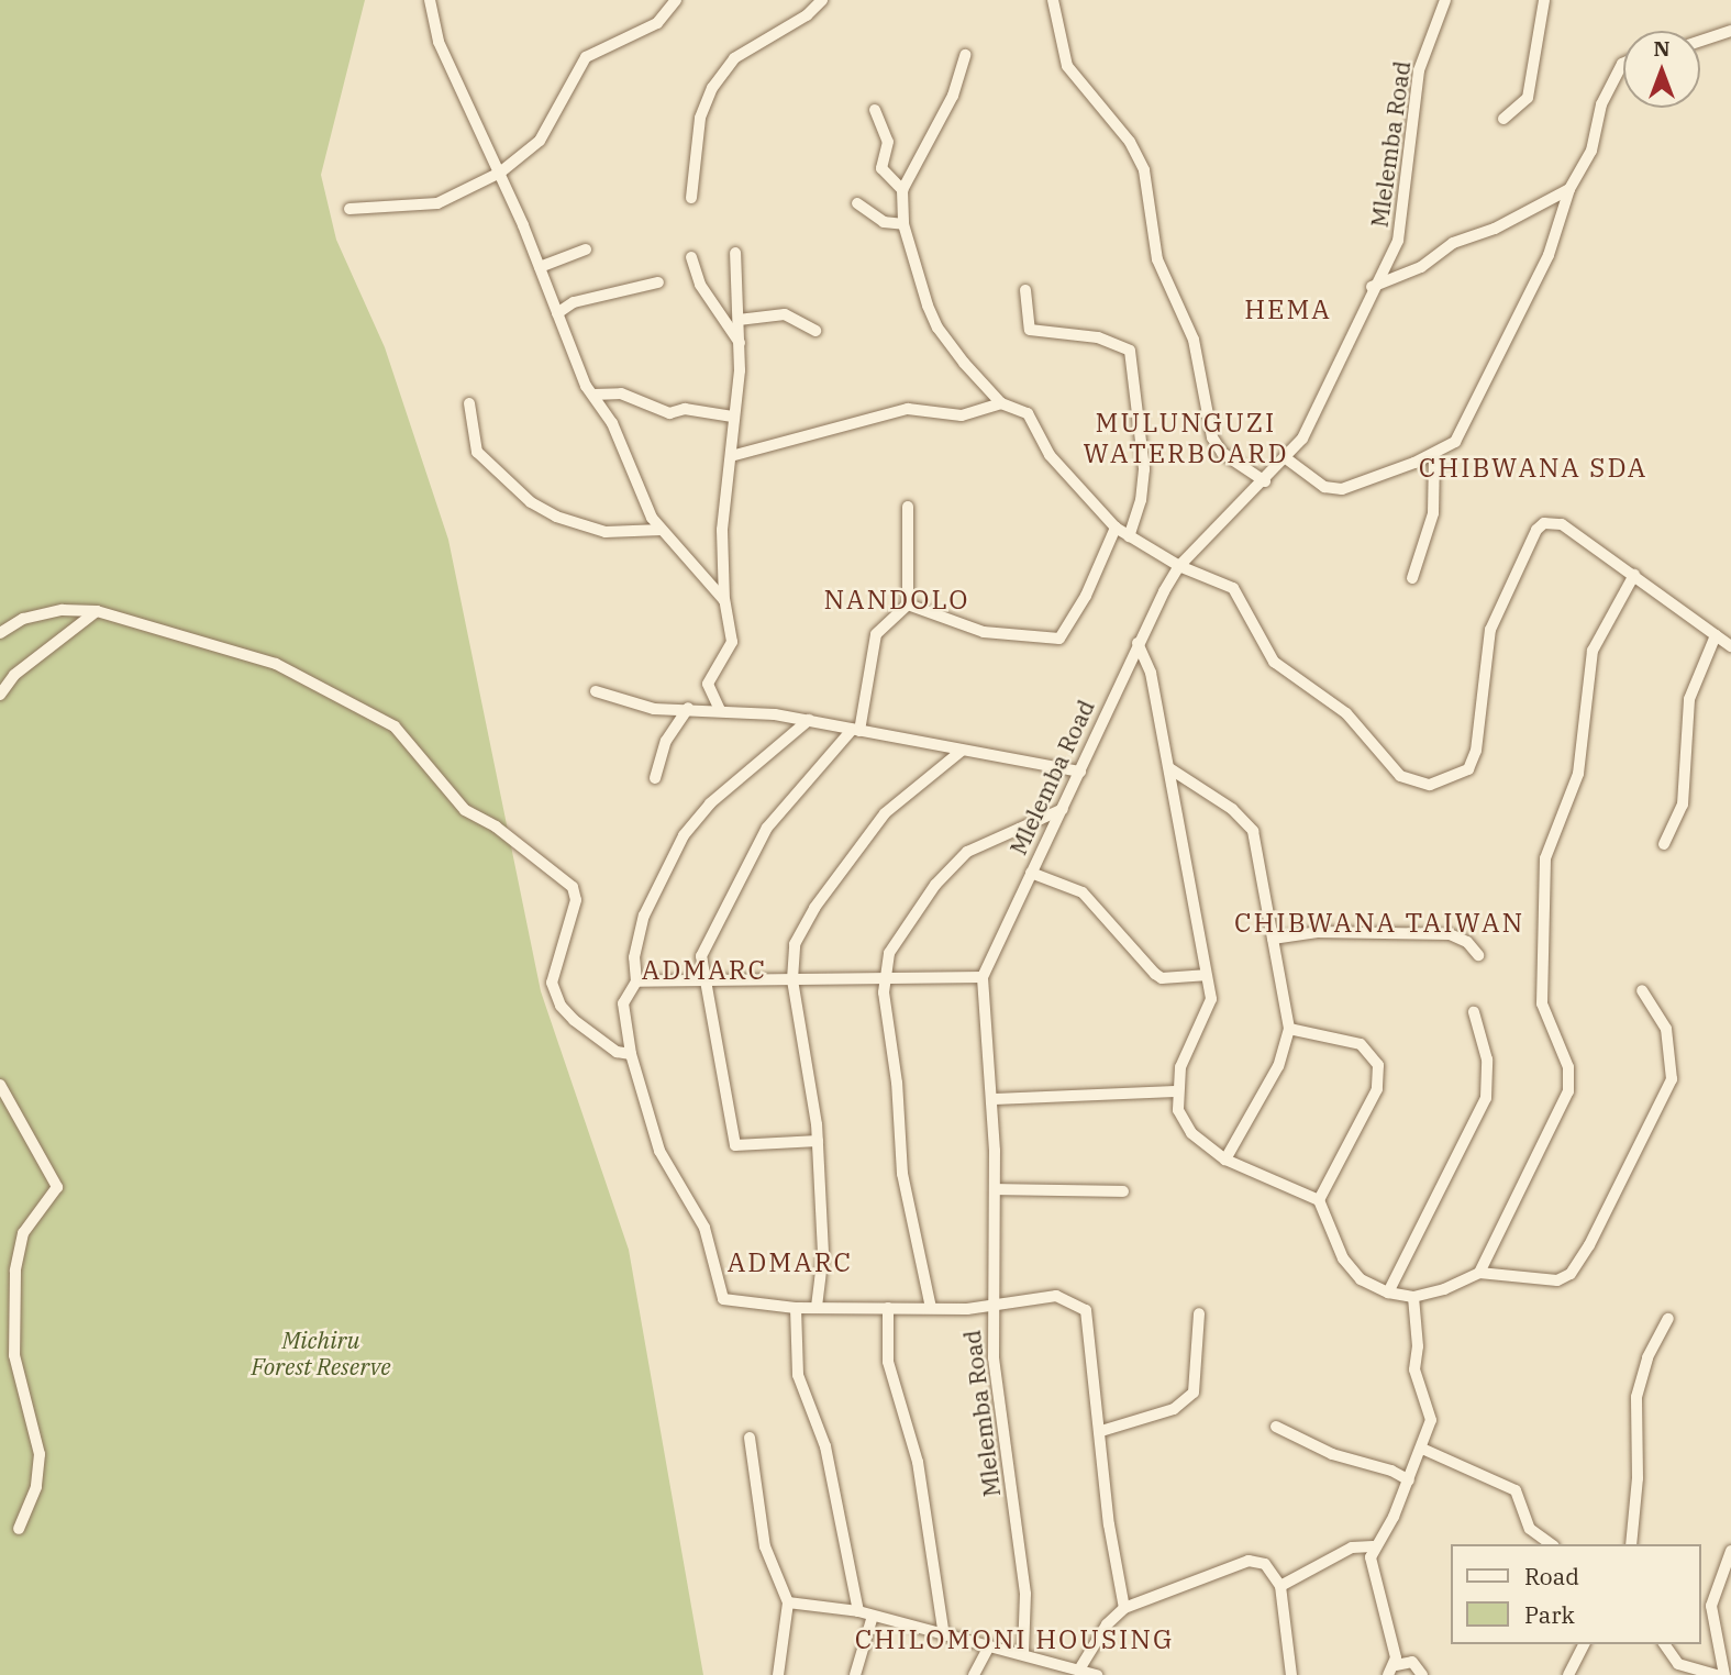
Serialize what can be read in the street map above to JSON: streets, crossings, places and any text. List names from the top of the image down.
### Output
{
  "streets": {
    "street": ["Mlelemba Road"]
  },
  "districts": [
    "HEMA",
    "MULUNGUZI WATERBOARD",
    "CHIBWANA SDA",
    "NANDOLO",
    "CHIBWANA TAIWAN",
    "ADMARC",
    "ADMARC",
    "CHILOMONI HOUSING"
  ],
  "parks": ["Michiru Forest Reserve"],
  "legend": ["Road", "Park"],
  "north": "top"
}
